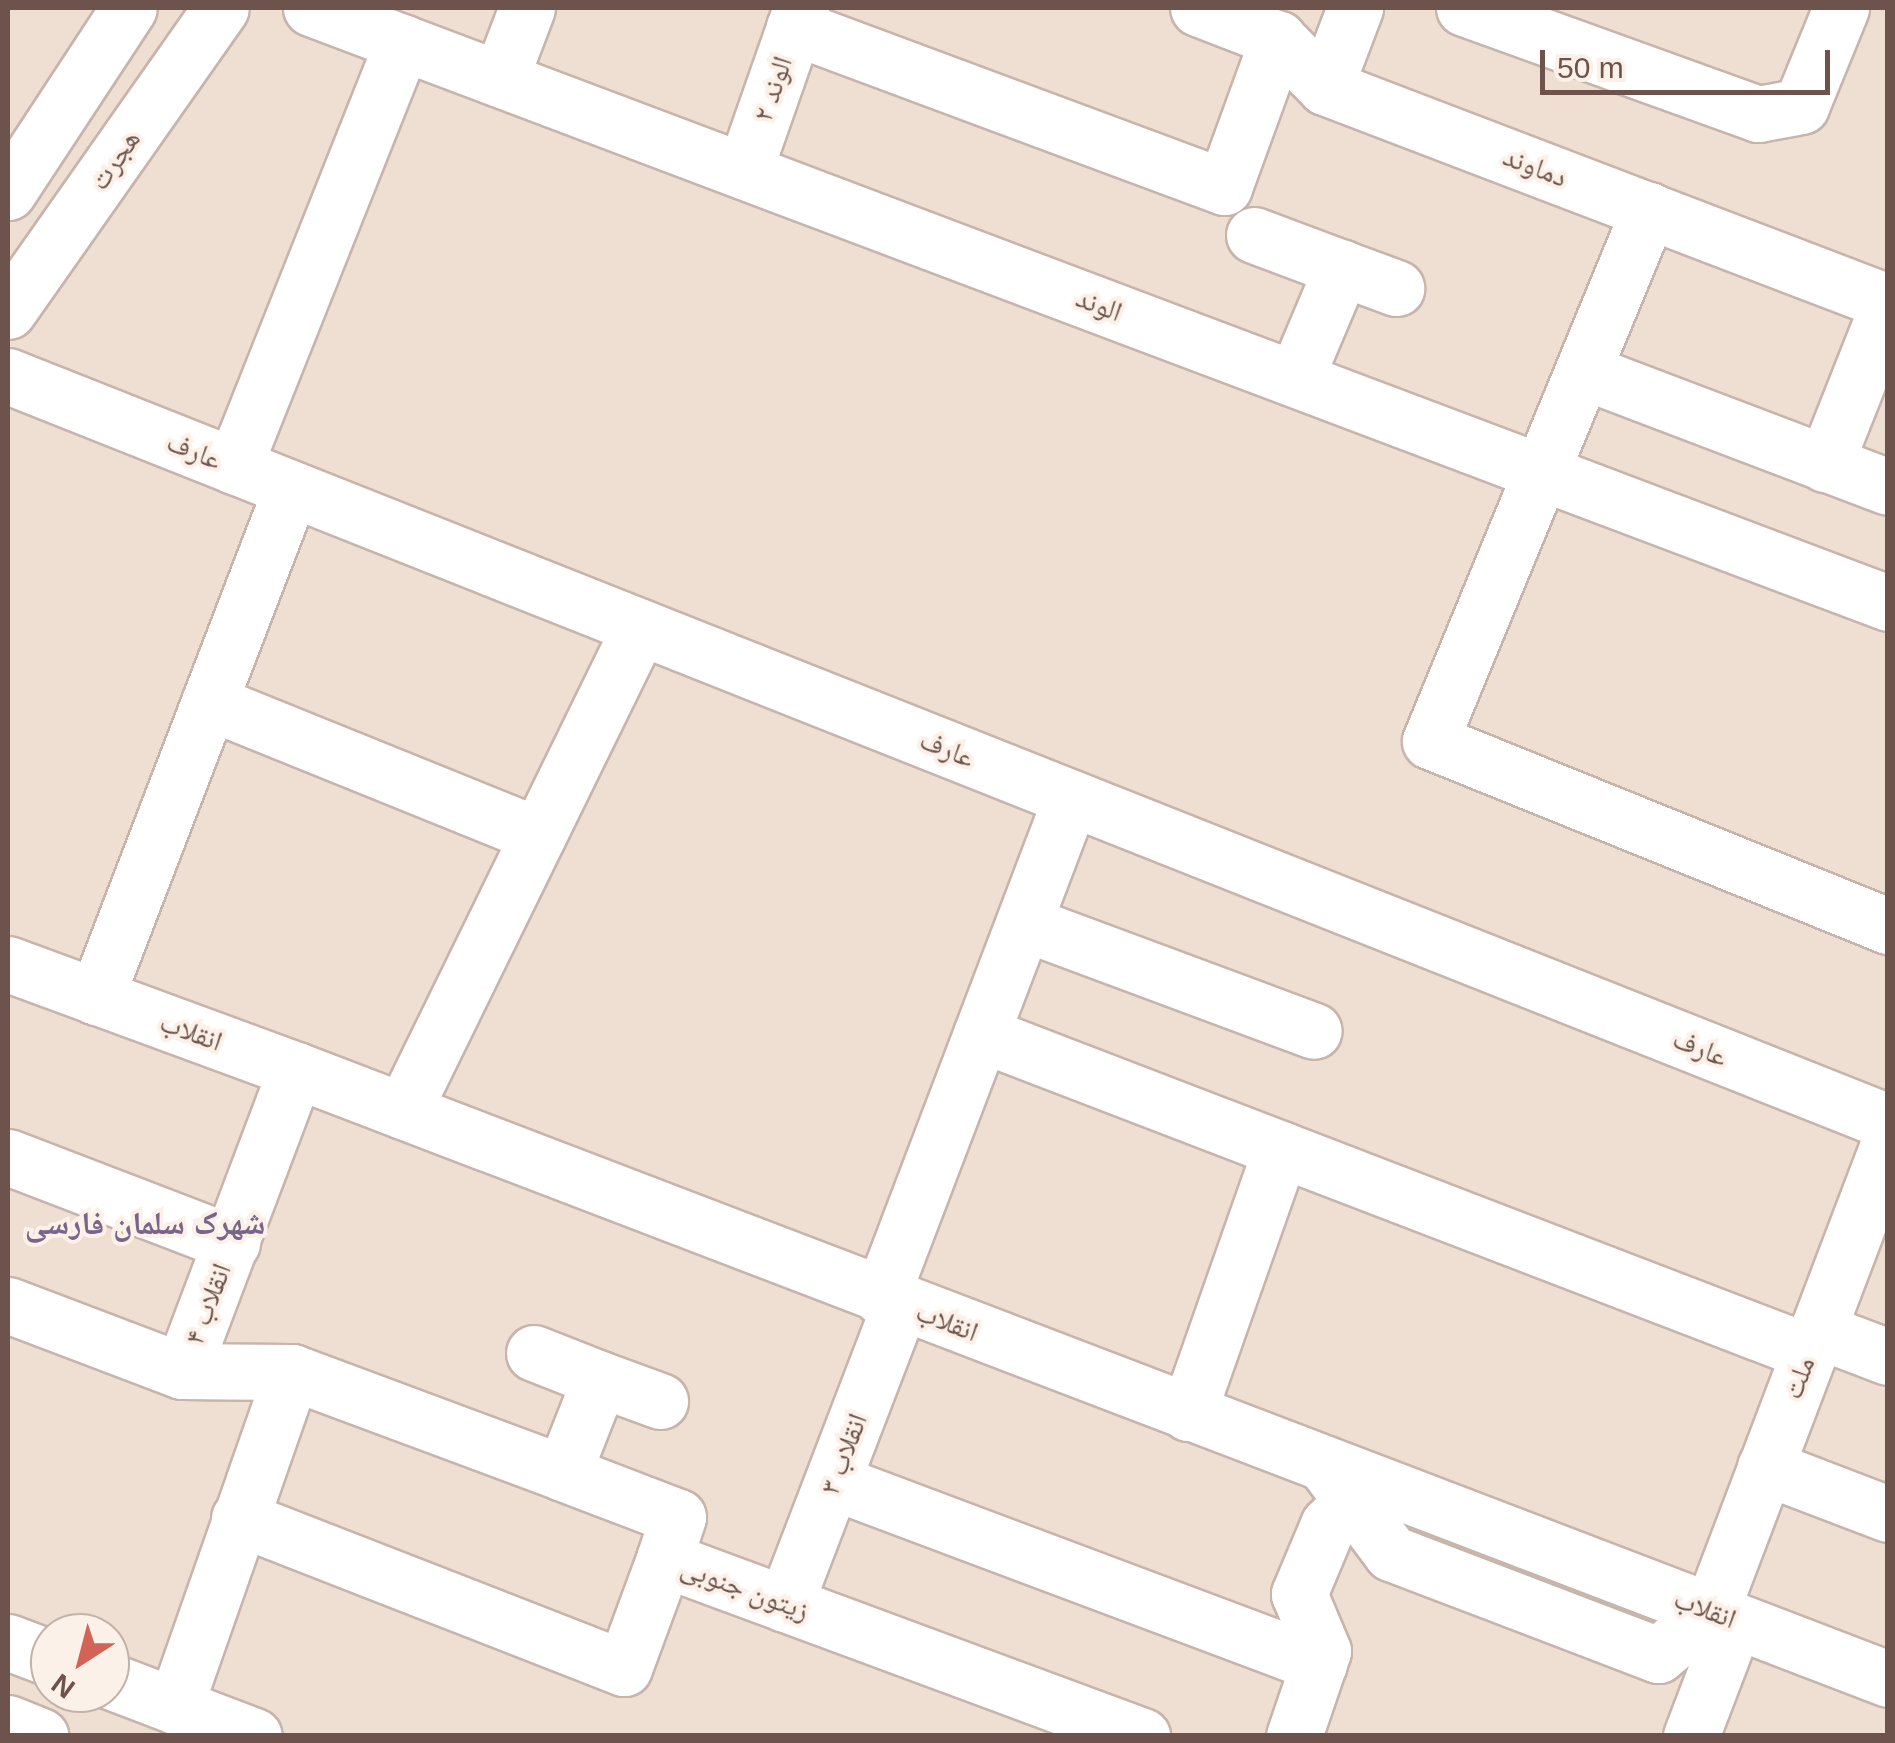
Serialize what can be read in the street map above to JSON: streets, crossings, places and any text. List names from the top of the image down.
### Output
{
  "streets": {
    "street": [
      "الوند ۲",
      "هجرت",
      "دماوند",
      "الوند",
      "عارف",
      "انقلاب",
      "انقلاب ۴",
      "ملت",
      "انقلاب ۳",
      "زیتون جنوبی"
    ]
  },
  "crossings": [
    ["الوند ۲", "الوند"],
    ["عارف", "انقلاب ۳"],
    ["انقلاب", "انقلاب ۴"],
    ["انقلاب", "ملت"],
    ["انقلاب", "انقلاب ۳"],
    ["انقلاب ۴", "زیتون جنوبی"],
    ["انقلاب ۳", "زیتون جنوبی"]
  ],
  "districts": ["شهرک سلمان فارسی"],
  "scale_bar": "50 m",
  "north": "bottom left"
}
